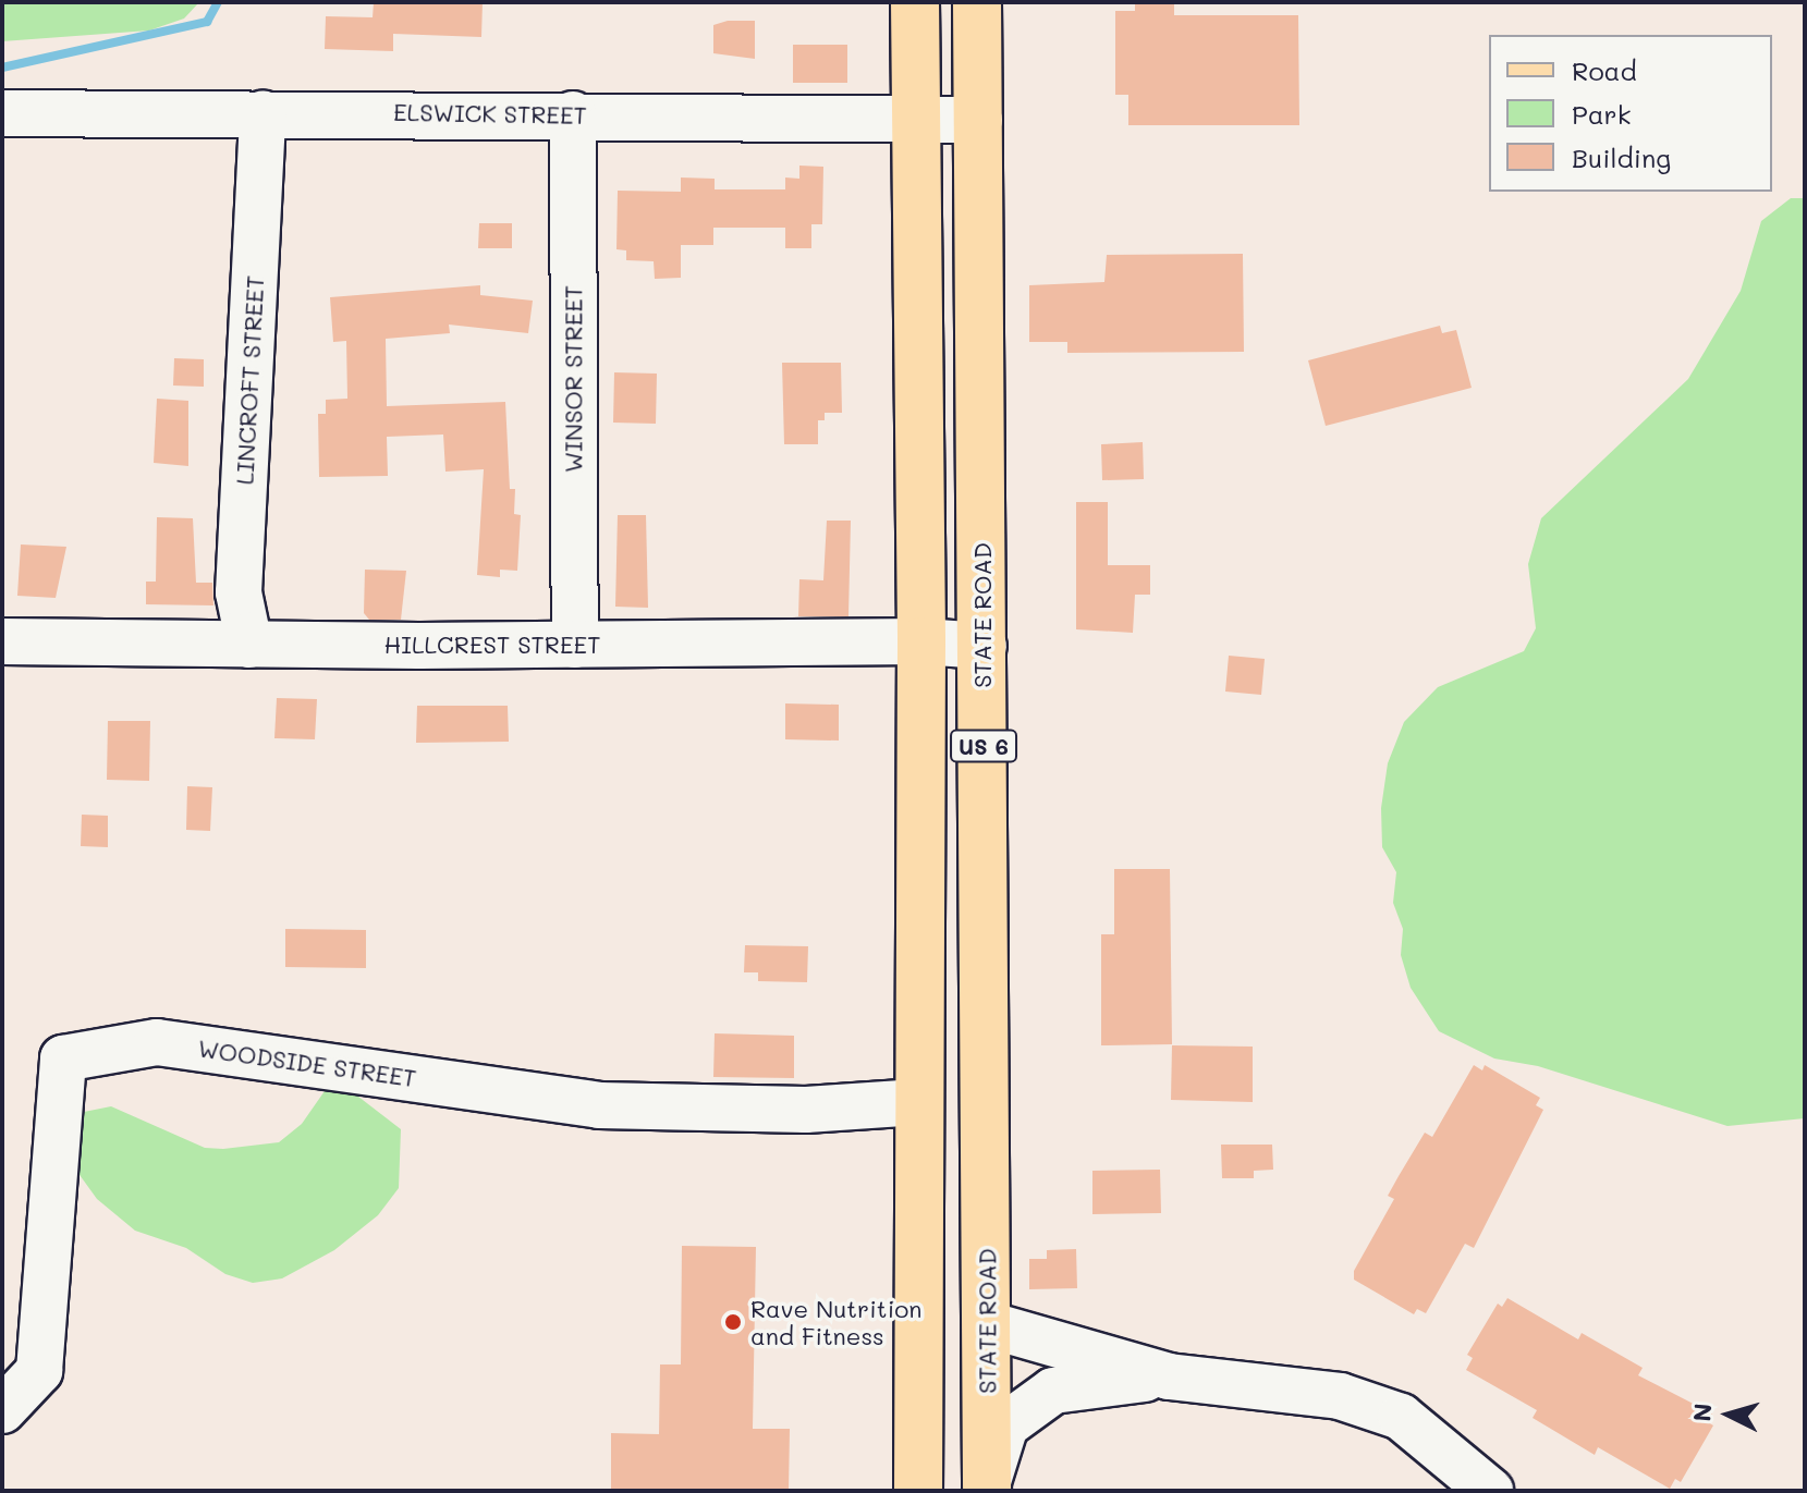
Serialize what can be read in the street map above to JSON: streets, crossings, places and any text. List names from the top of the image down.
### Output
{
  "streets": {
    "main road": ["STATE ROAD", "US 6"],
    "street": [
      "ELSWICK STREET",
      "WINSOR STREET",
      "LINCROFT STREET",
      "HILLCREST STREET",
      "WOODSIDE STREET"
    ]
  },
  "crossings": [
    ["ELSWICK STREET", "WINSOR STREET"],
    ["ELSWICK STREET", "LINCROFT STREET"],
    ["ELSWICK STREET", "STATE ROAD"],
    ["ELSWICK STREET", "US 6"],
    ["WINSOR STREET", "HILLCREST STREET"],
    ["LINCROFT STREET", "HILLCREST STREET"],
    ["STATE ROAD", "HILLCREST STREET"],
    ["HILLCREST STREET", "US 6"],
    ["US 6", "WOODSIDE STREET"]
  ],
  "places": ["Rave Nutrition and Fitness"],
  "legend": ["Road", "Park", "Building"],
  "north": "left"
}
